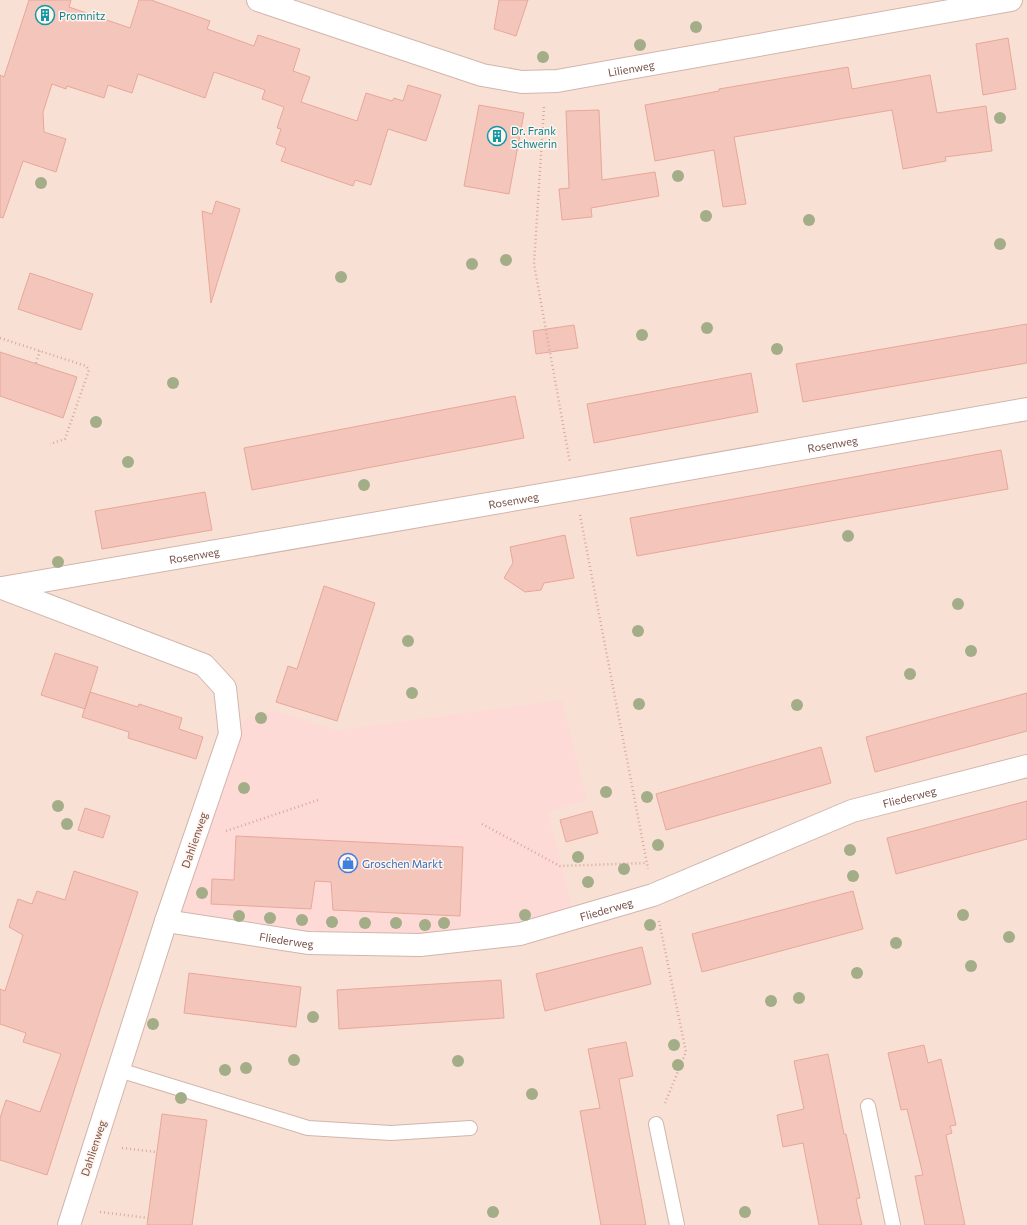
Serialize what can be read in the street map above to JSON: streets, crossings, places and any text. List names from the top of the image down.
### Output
{
  "streets": {
    "street": [
      "Lilienweg",
      "Rosenweg",
      "Fliederweg",
      "Dahlienweg"
    ]
  },
  "crossings": [
    ["Rosenweg", "Dahlienweg"],
    ["Fliederweg", "Dahlienweg"]
  ],
  "places": {
    "building": ["Promnitz", "Dr. Frank Schwerin"],
    "shop": ["Groschen Markt"]
  }
}
